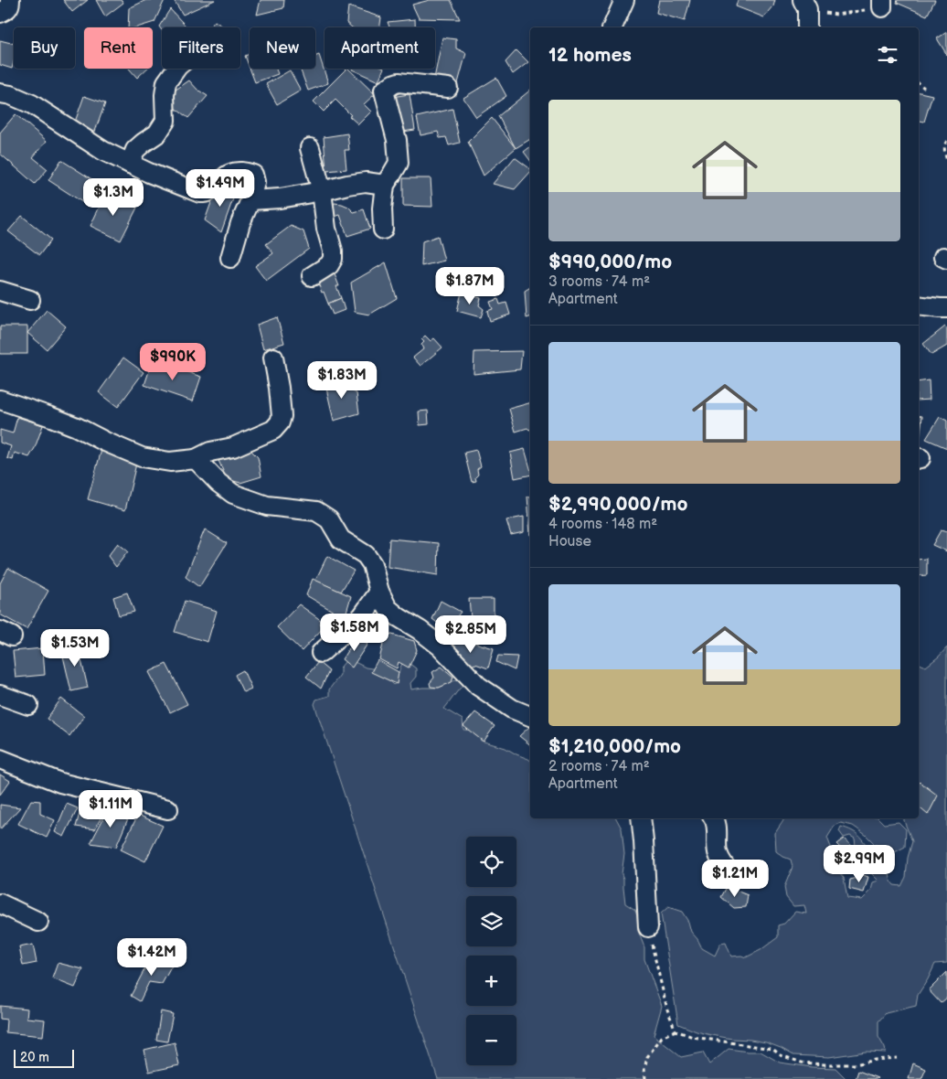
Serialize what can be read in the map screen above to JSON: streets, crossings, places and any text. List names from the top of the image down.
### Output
{
  "scale_bar": "20 m",
  "page": {
    "chip": [
      "Buy",
      "Rent",
      "Filters",
      "New",
      "Apartment"
    ],
    "heading": "12 homes",
    "list": [
      {
        "name": "$990,000/mo",
        "note": "3 rooms · 74 m² · Apartment"
      },
      {
        "name": "$2,990,000/mo",
        "note": "4 rooms · 148 m² · House"
      },
      {
        "name": "$1,210,000/mo",
        "note": "2 rooms · 74 m² · Apartment"
      }
    ],
    "price": [
      "$1.49M",
      "$1.3M",
      "$1.87M",
      "$990K",
      "$1.83M",
      "$1.58M",
      "$2.85M",
      "$1.53M",
      "$1.11M",
      "$2.99M",
      "$1.21M",
      "$1.42M"
    ],
    "map_buttons": ["+", "−"],
    "scale": "20 m"
  }
}
